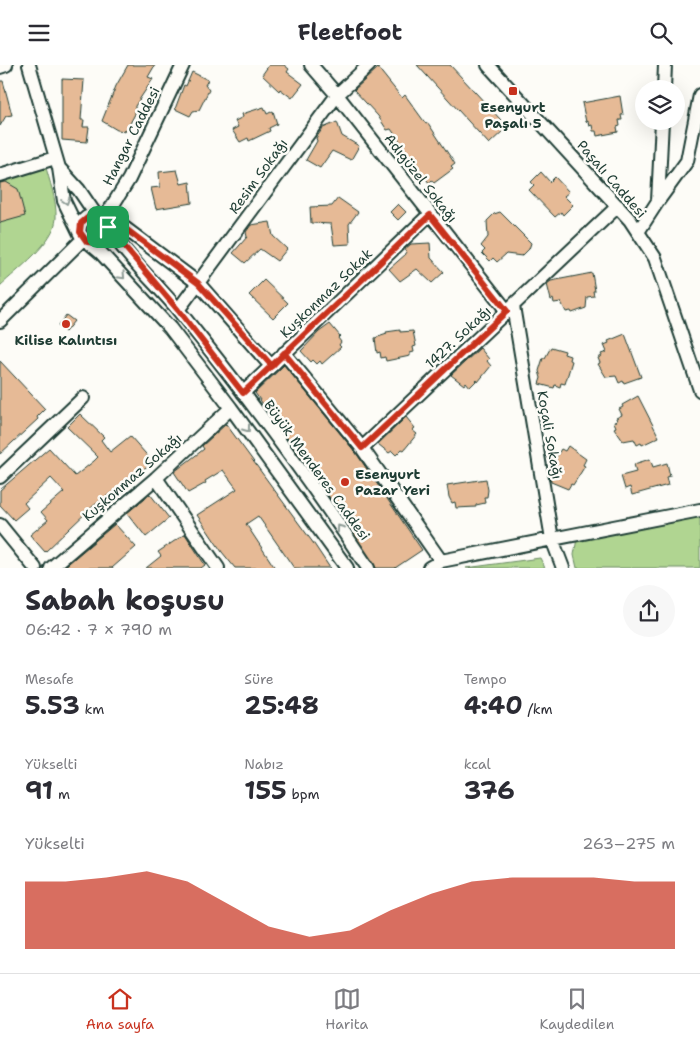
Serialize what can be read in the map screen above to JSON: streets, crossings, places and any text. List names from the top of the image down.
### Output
{
  "streets": {
    "street": [
      "Hangar Caddesi",
      "Resim Sokağı",
      "Adıgüzel Sokağı",
      "Paşalı Caddesi",
      "Kuşkonmaz Sokak",
      "1427. Sokağı",
      "Koçali Sokağı",
      "Büyük Menderes Caddesi",
      "Kuşkonmaz Sokağı"
    ]
  },
  "crossings": [
    ["Hangar Caddesi", "Büyük Menderes Caddesi"],
    ["Resim Sokağı", "Adıgüzel Sokağı"],
    ["Resim Sokağı", "Büyük Menderes Caddesi"],
    ["Adıgüzel Sokağı", "Kuşkonmaz Sokak"],
    ["Adıgüzel Sokağı", "1427. Sokağı"],
    ["Adıgüzel Sokağı", "Koçali Sokağı"],
    ["Paşalı Caddesi", "1427. Sokağı"],
    ["Kuşkonmaz Sokak", "Büyük Menderes Caddesi"],
    ["1427. Sokağı", "Koçali Sokağı"]
  ],
  "places": {
    "transit": ["Esenyurt Paşalı 5"],
    "other": ["Kilise Kalıntısı", "Esenyurt Pazar Yeri"]
  },
  "page": {
    "header": "Fleetfoot",
    "heading": ["Sabah koşusu", "06:42 · 7 × 790 m"],
    "stats": [
      ["Mesafe", "5.53 km"],
      ["Süre", "25:48"],
      ["Tempo", "4:40 /km"],
      ["Yükselti", "91 m"],
      ["Nabız", "155 bpm"],
      ["kcal", "376"]
    ],
    "chart": ["Yükselti", "263–275 m"],
    "tabs": ["Ana sayfa", "Harita", "Kaydedilen"]
  }
}
